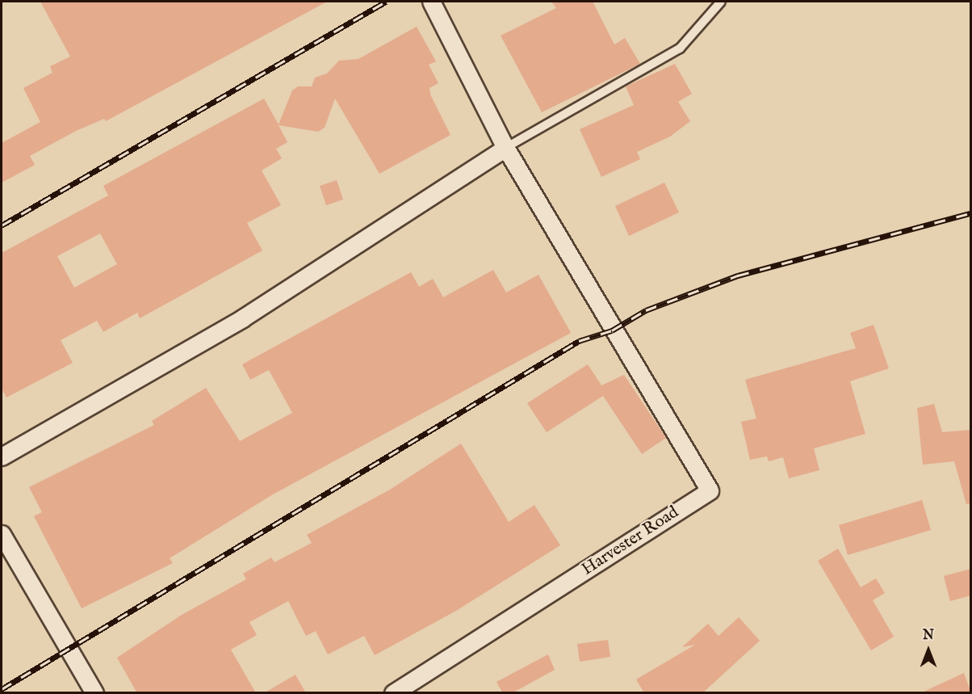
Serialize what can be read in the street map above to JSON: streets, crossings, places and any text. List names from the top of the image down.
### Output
{
  "streets": {
    "street": ["Harvester Road"]
  },
  "north": "top"
}
